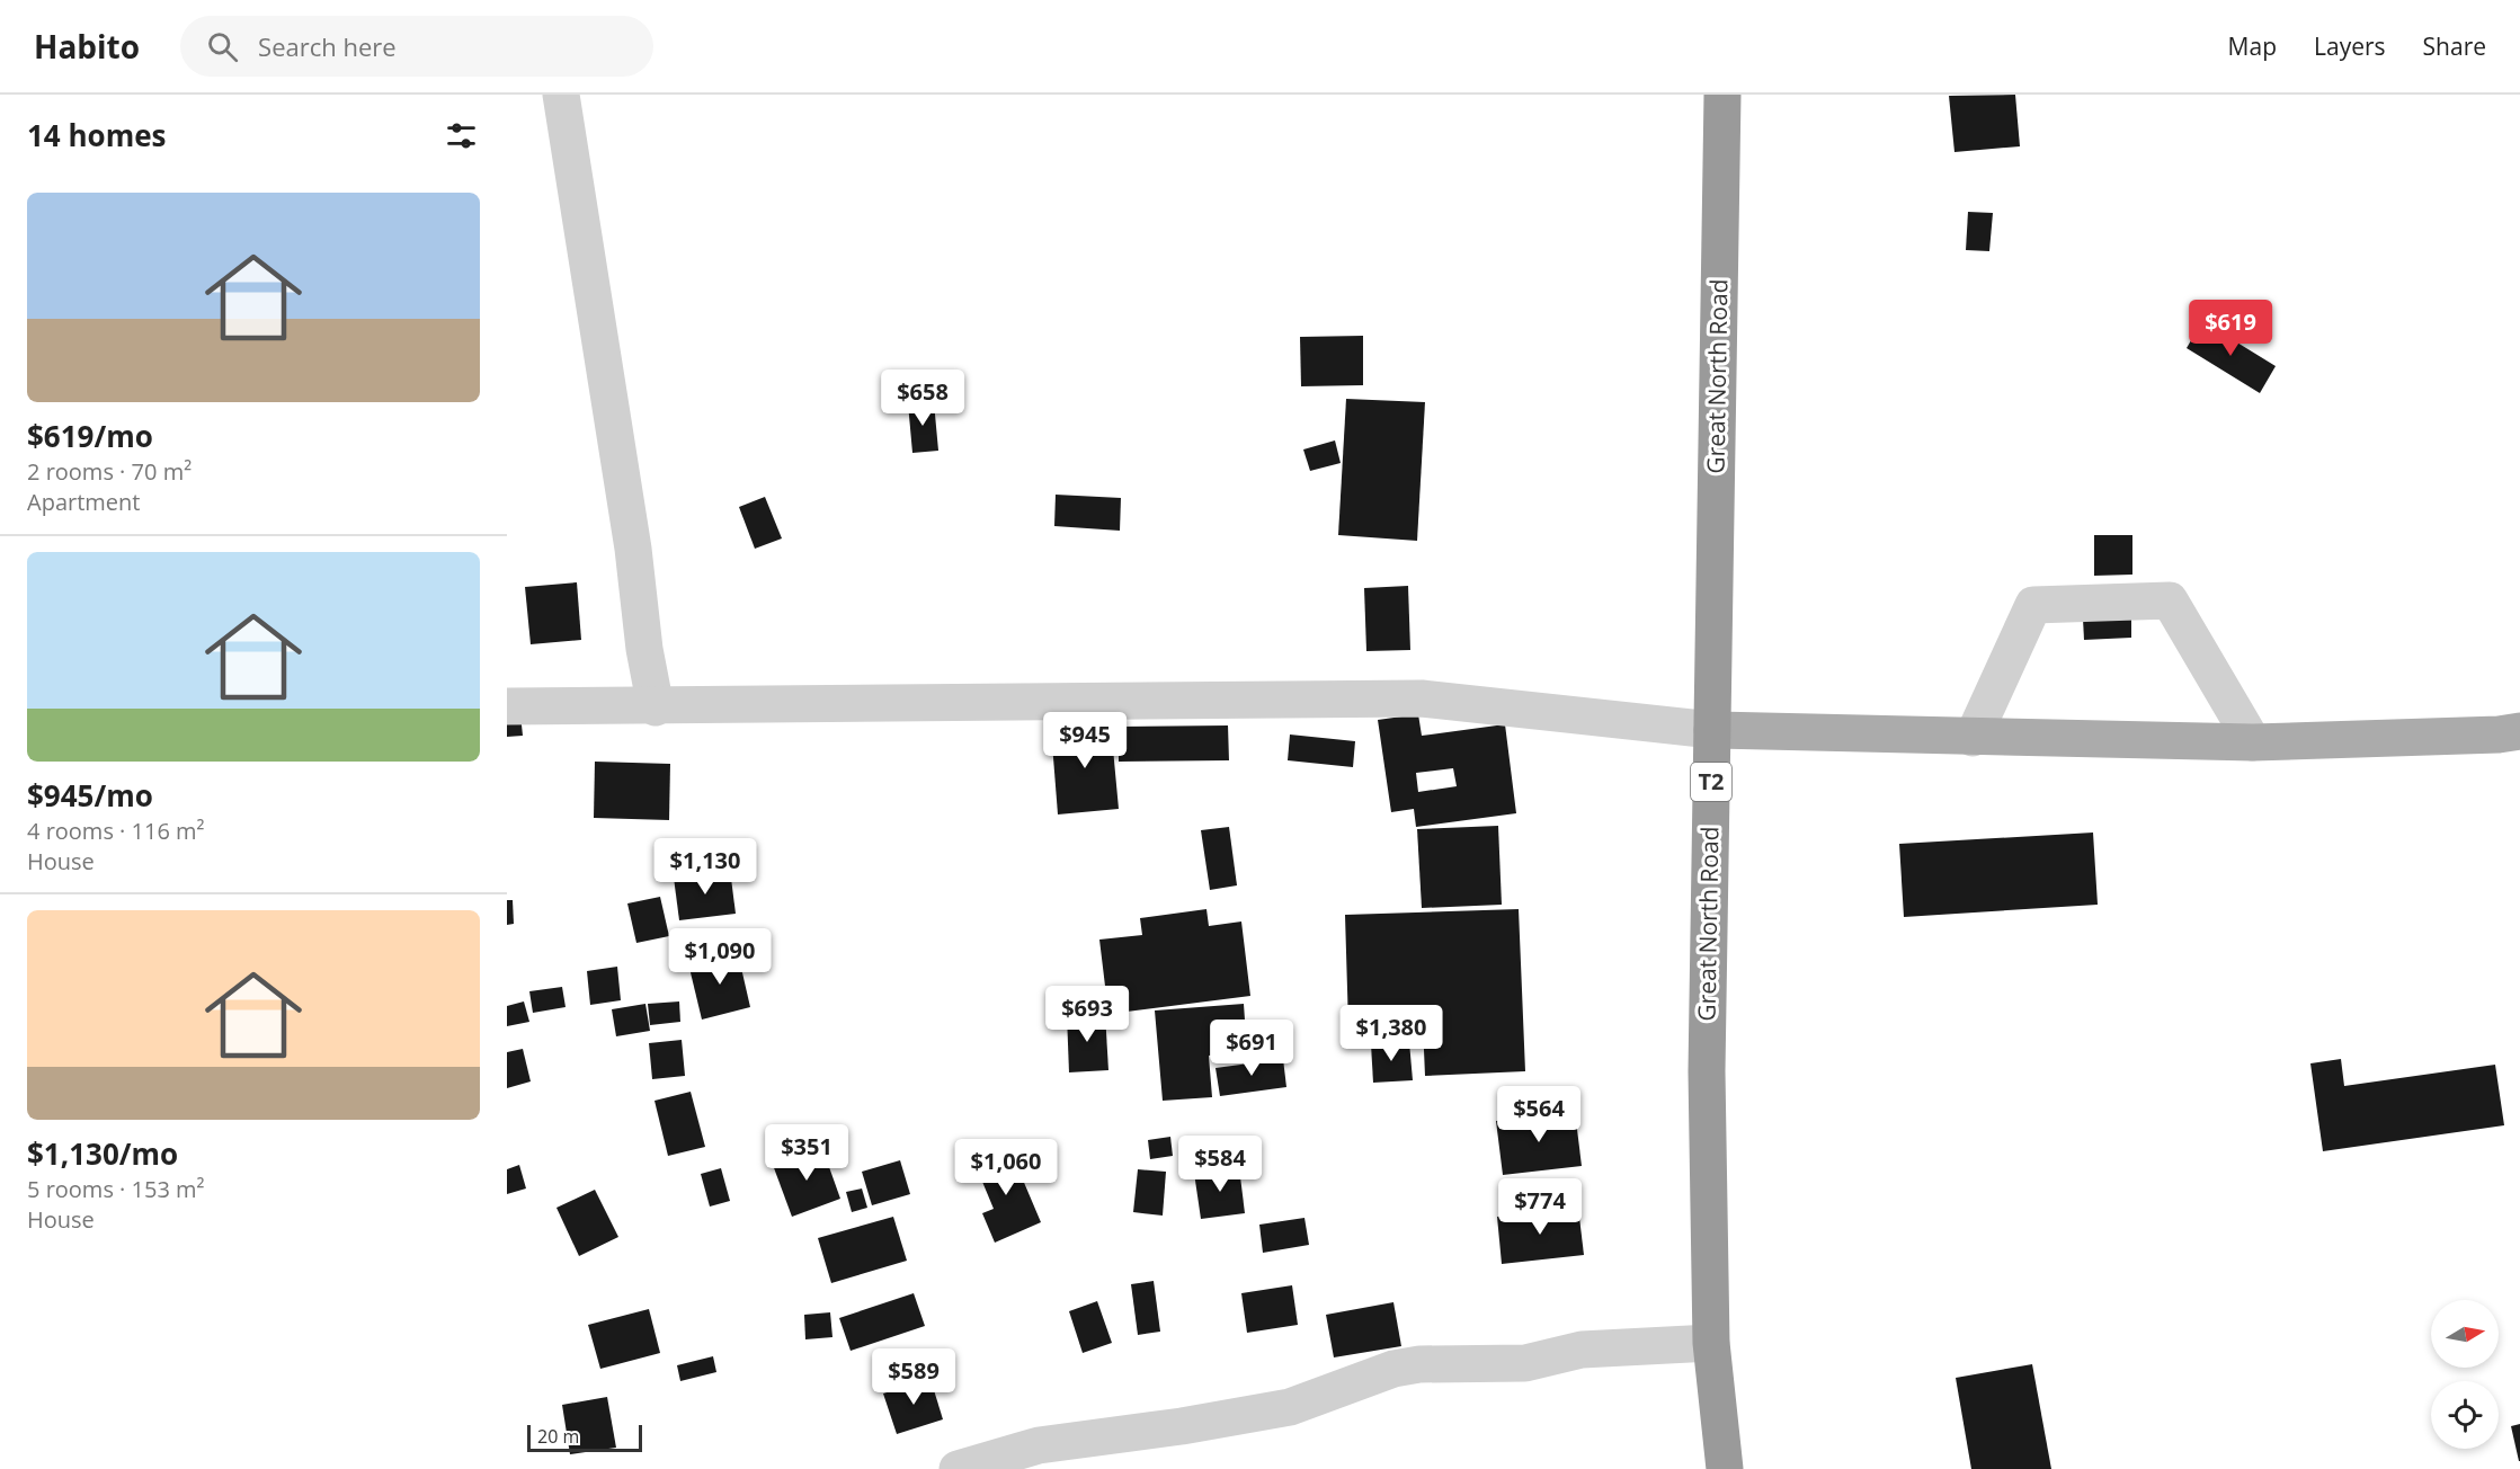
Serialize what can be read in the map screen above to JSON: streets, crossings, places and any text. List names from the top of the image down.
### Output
{
  "streets": {
    "highway": ["Great North Road", "T2"]
  },
  "scale_bar": "20 m",
  "north": "right",
  "page": {
    "header": "Habito",
    "search": "Search here",
    "nav": ["Map", "Layers", "Share"],
    "heading": "14 homes",
    "list": [
      {
        "name": "$619/mo",
        "note": "2 rooms · 70 m² · Apartment"
      },
      {
        "name": "$945/mo",
        "note": "4 rooms · 116 m² · House"
      },
      {
        "name": "$1,130/mo",
        "note": "5 rooms · 153 m² · House"
      }
    ],
    "price": [
      "$619",
      "$658",
      "$945",
      "$1,130",
      "$1,090",
      "$693",
      "$1,380",
      "$691",
      "$564",
      "$351",
      "$584",
      "$1,060",
      "$774",
      "$589"
    ],
    "scale": "20 m"
  }
}
